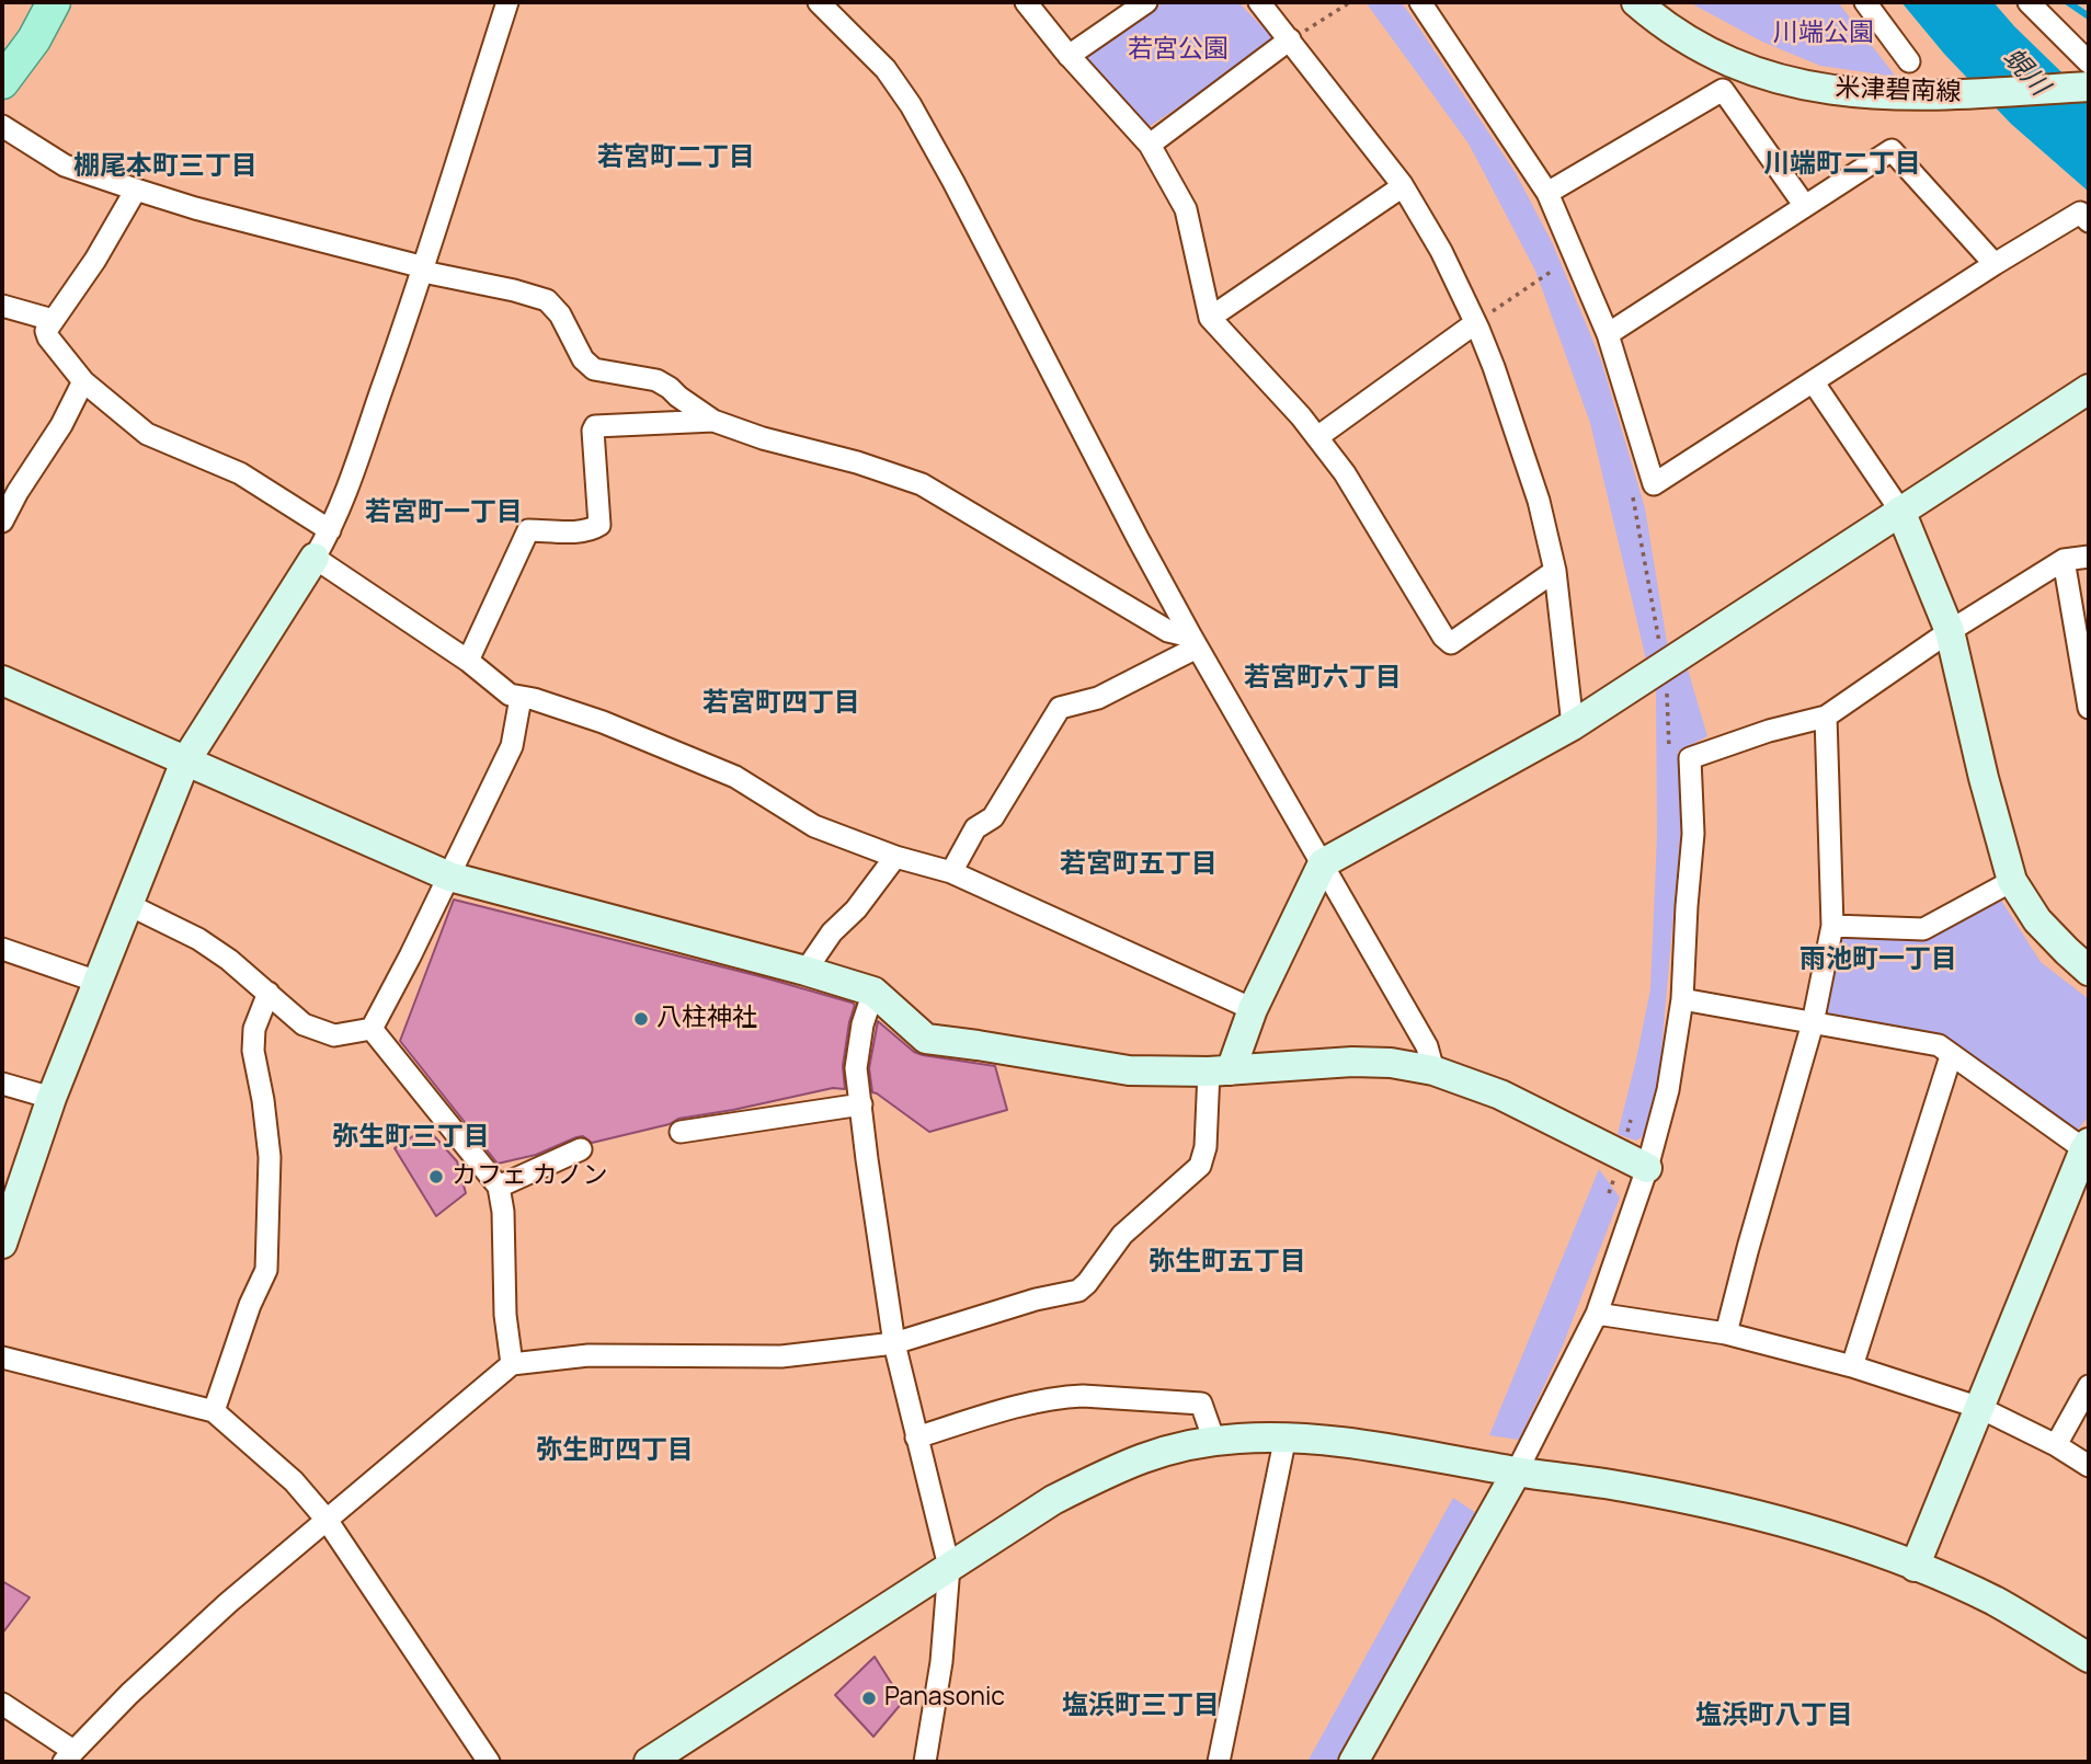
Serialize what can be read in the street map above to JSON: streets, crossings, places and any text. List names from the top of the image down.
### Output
{
  "streets": {
    "street": ["米津碧南線"]
  },
  "districts": [
    "若宮町二丁目",
    "川端町二丁目",
    "棚尾本町三丁目",
    "若宮町一丁目",
    "若宮町六丁目",
    "若宮町四丁目",
    "若宮町五丁目",
    "雨池町一丁目",
    "弥生町三丁目",
    "弥生町五丁目",
    "弥生町四丁目",
    "塩浜町三丁目",
    "塩浜町八丁目"
  ],
  "water": ["蜆川"],
  "parks": ["川端公園", "若宮公園"],
  "places": ["八柱神社", "カフェ カノン", "Panasonic"]
}
